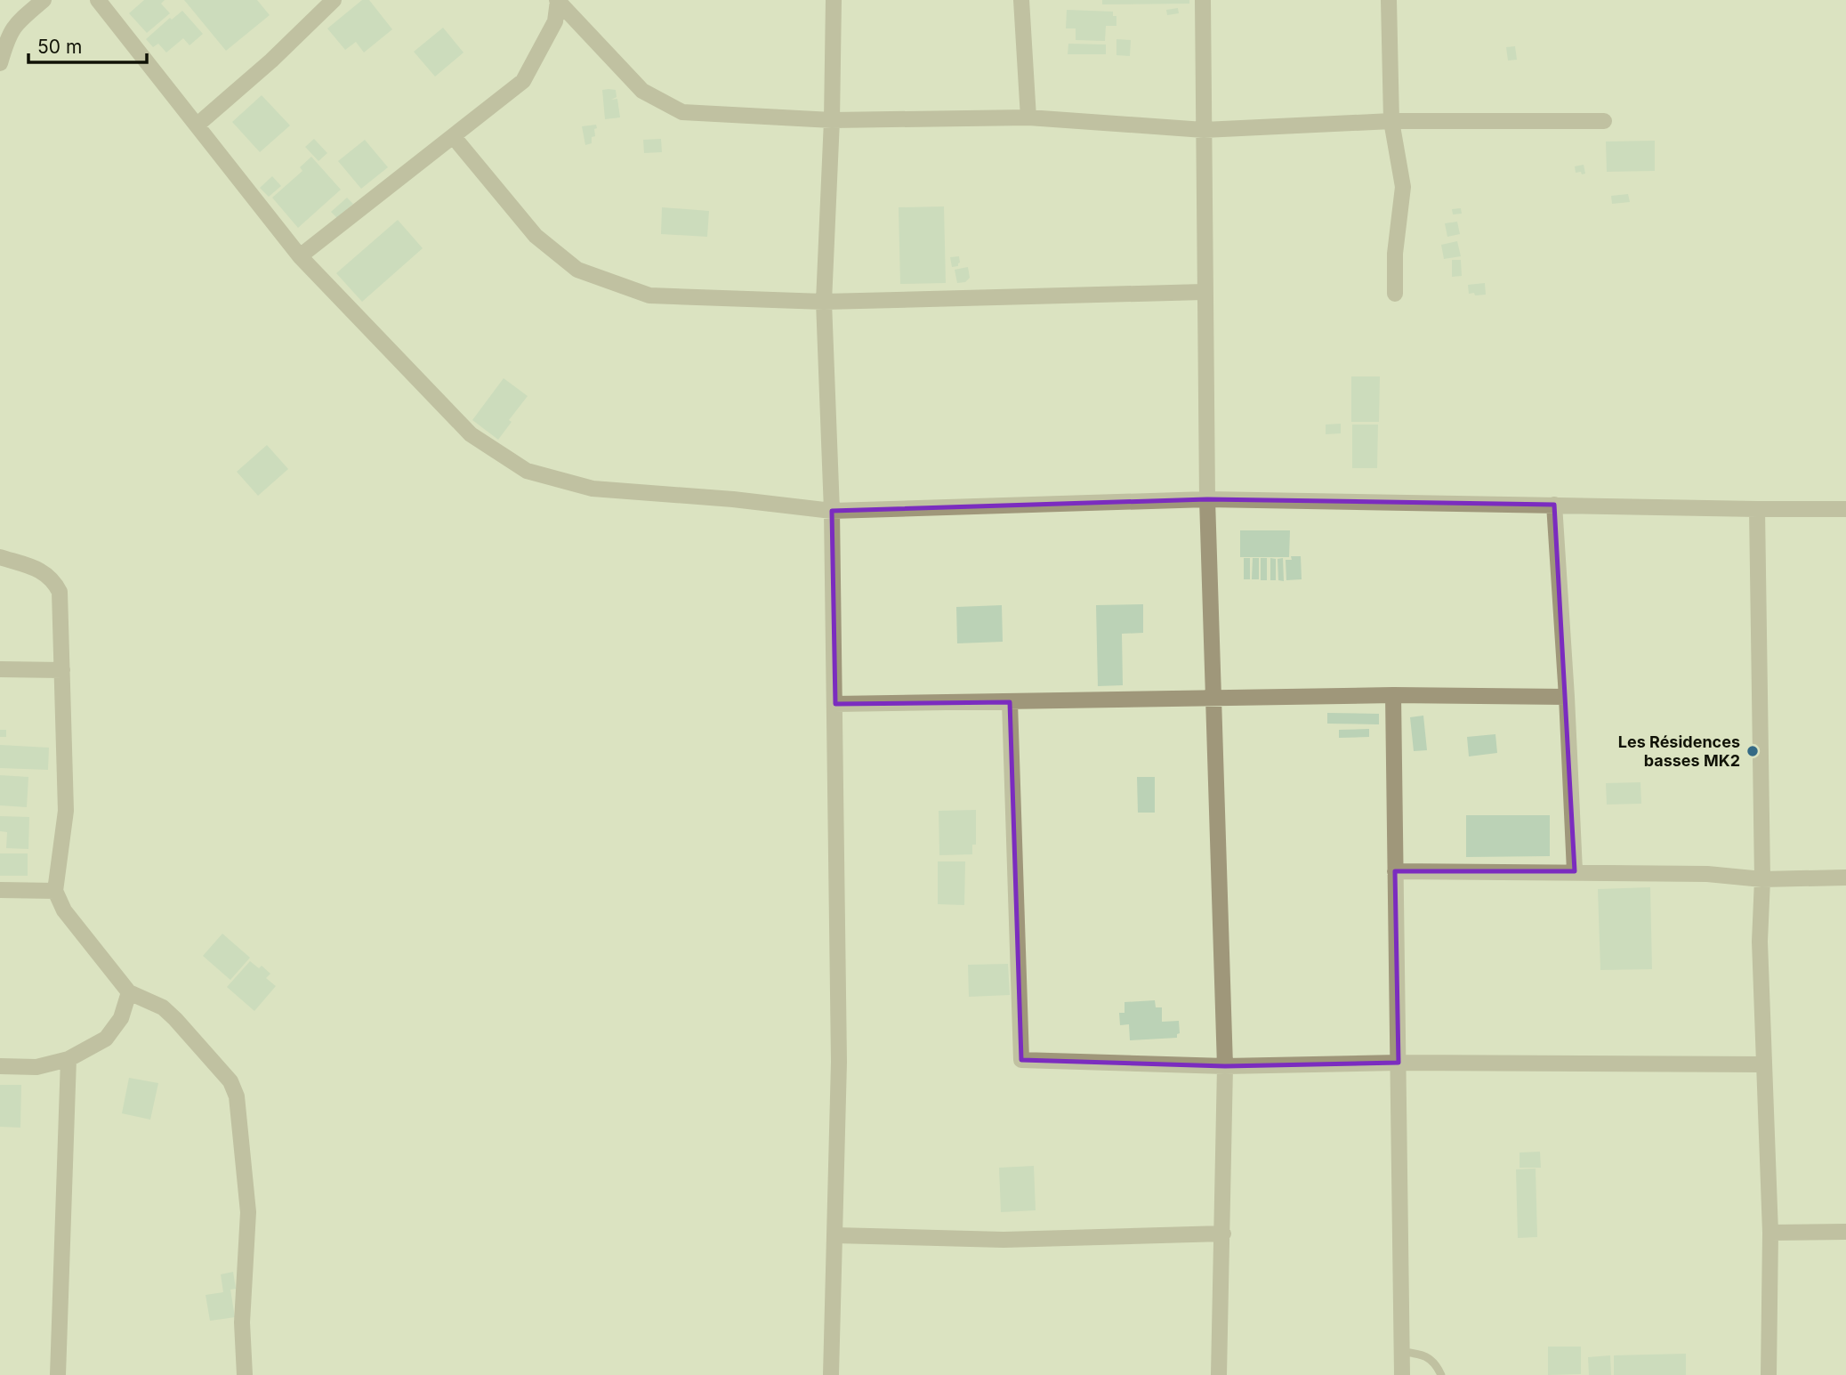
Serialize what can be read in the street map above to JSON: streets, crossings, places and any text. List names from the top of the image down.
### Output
{
  "places": ["Les Résidences basses MK2"],
  "scale_bar": "50 m"
}
